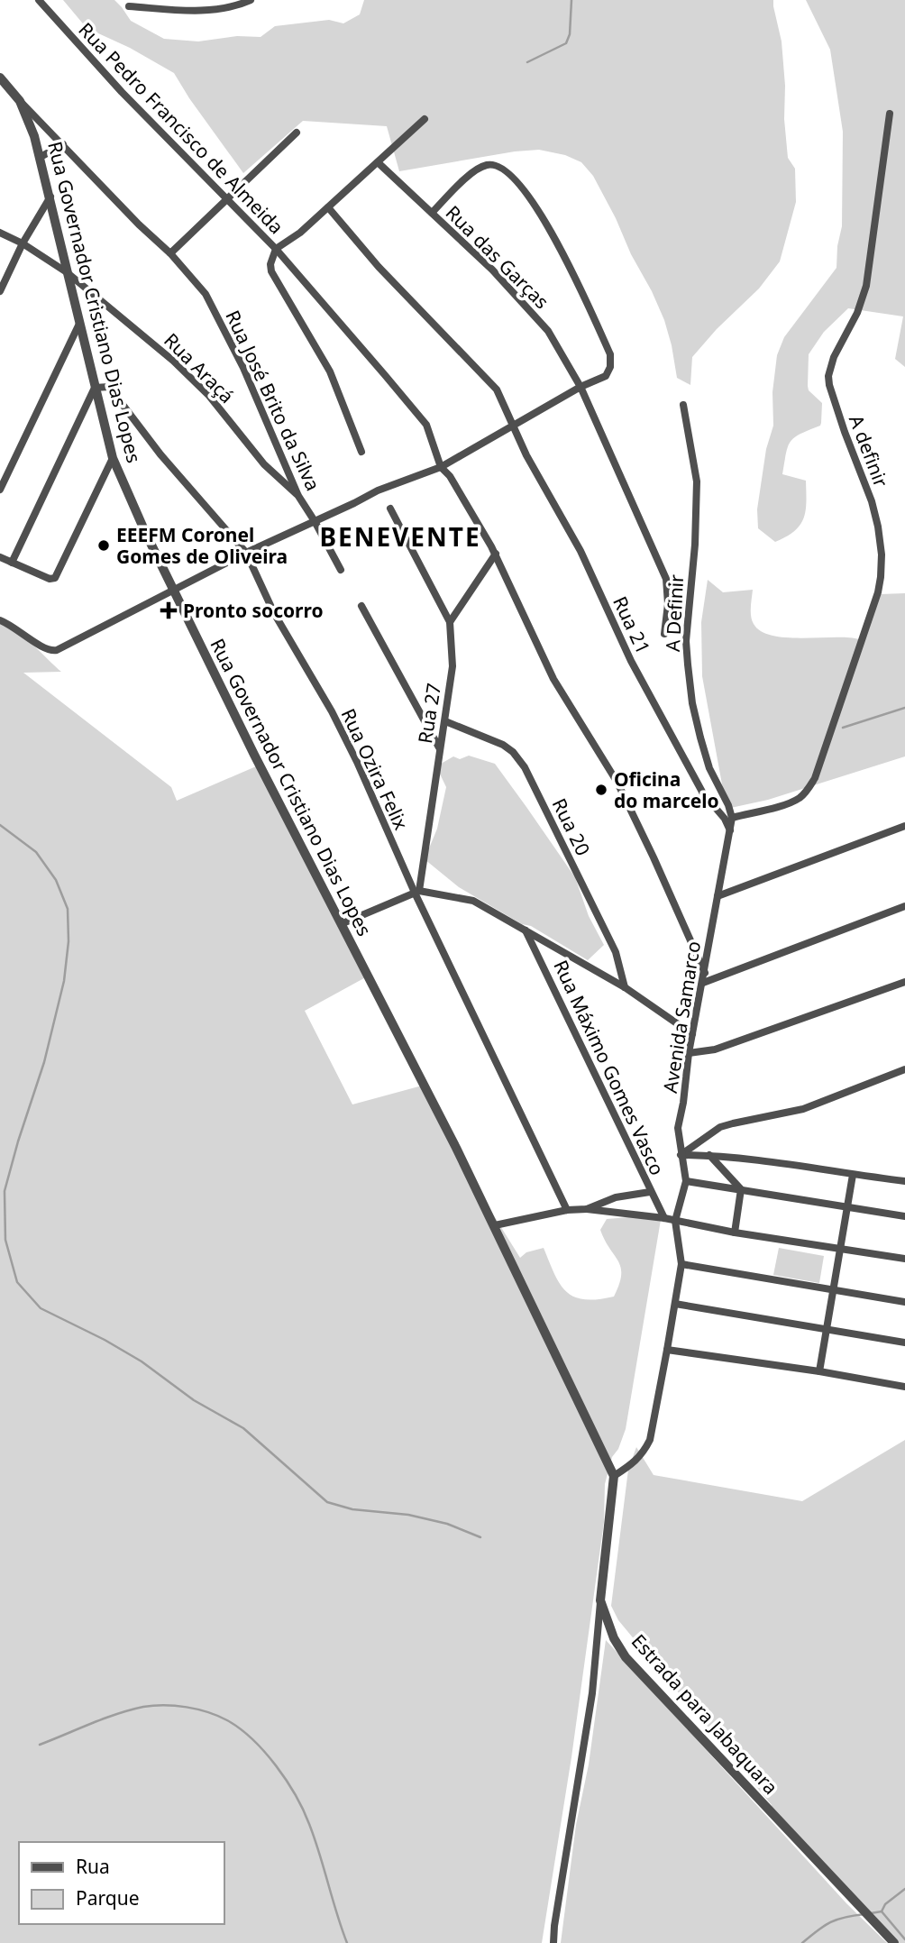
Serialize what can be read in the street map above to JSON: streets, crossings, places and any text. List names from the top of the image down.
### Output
{
  "streets": {
    "street": [
      "Rua Pedro Francisco de Almeida",
      "Rua das Garças",
      "Rua Governador Cristiano Dias Lopes",
      "Rua Araçá",
      "Rua José Brito da Silva",
      "A definir",
      "A Definir",
      "Rua 21",
      "Rua 27",
      "Rua Ozira Felix",
      "Rua 20",
      "Avenida Samarco",
      "Rua Máximo Gomes Vasco",
      "Estrada para Jabaquara"
    ]
  },
  "crossings": [
    ["Rua Governador Cristiano Dias Lopes", "Rua Araçá"],
    ["Rua Governador Cristiano Dias Lopes", "Rua José Brito da Silva"],
    ["Rua Governador Cristiano Dias Lopes", "Rua Ozira Felix"],
    ["Rua Araçá", "Rua José Brito da Silva"],
    ["A definir", "A Definir"],
    ["A definir", "Avenida Samarco"],
    ["A Definir", "Avenida Samarco"],
    ["Rua 21", "Avenida Samarco"],
    ["Rua 27", "Rua Ozira Felix"],
    ["Rua 27", "Rua 20"]
  ],
  "districts": ["BENEVENTE"],
  "places": {
    "other": ["EEEFM Coronel Gomes de Oliveira", "Oficina do marcelo"],
    "health": ["Pronto socorro"]
  },
  "legend": ["Rua", "Parque"]
}
